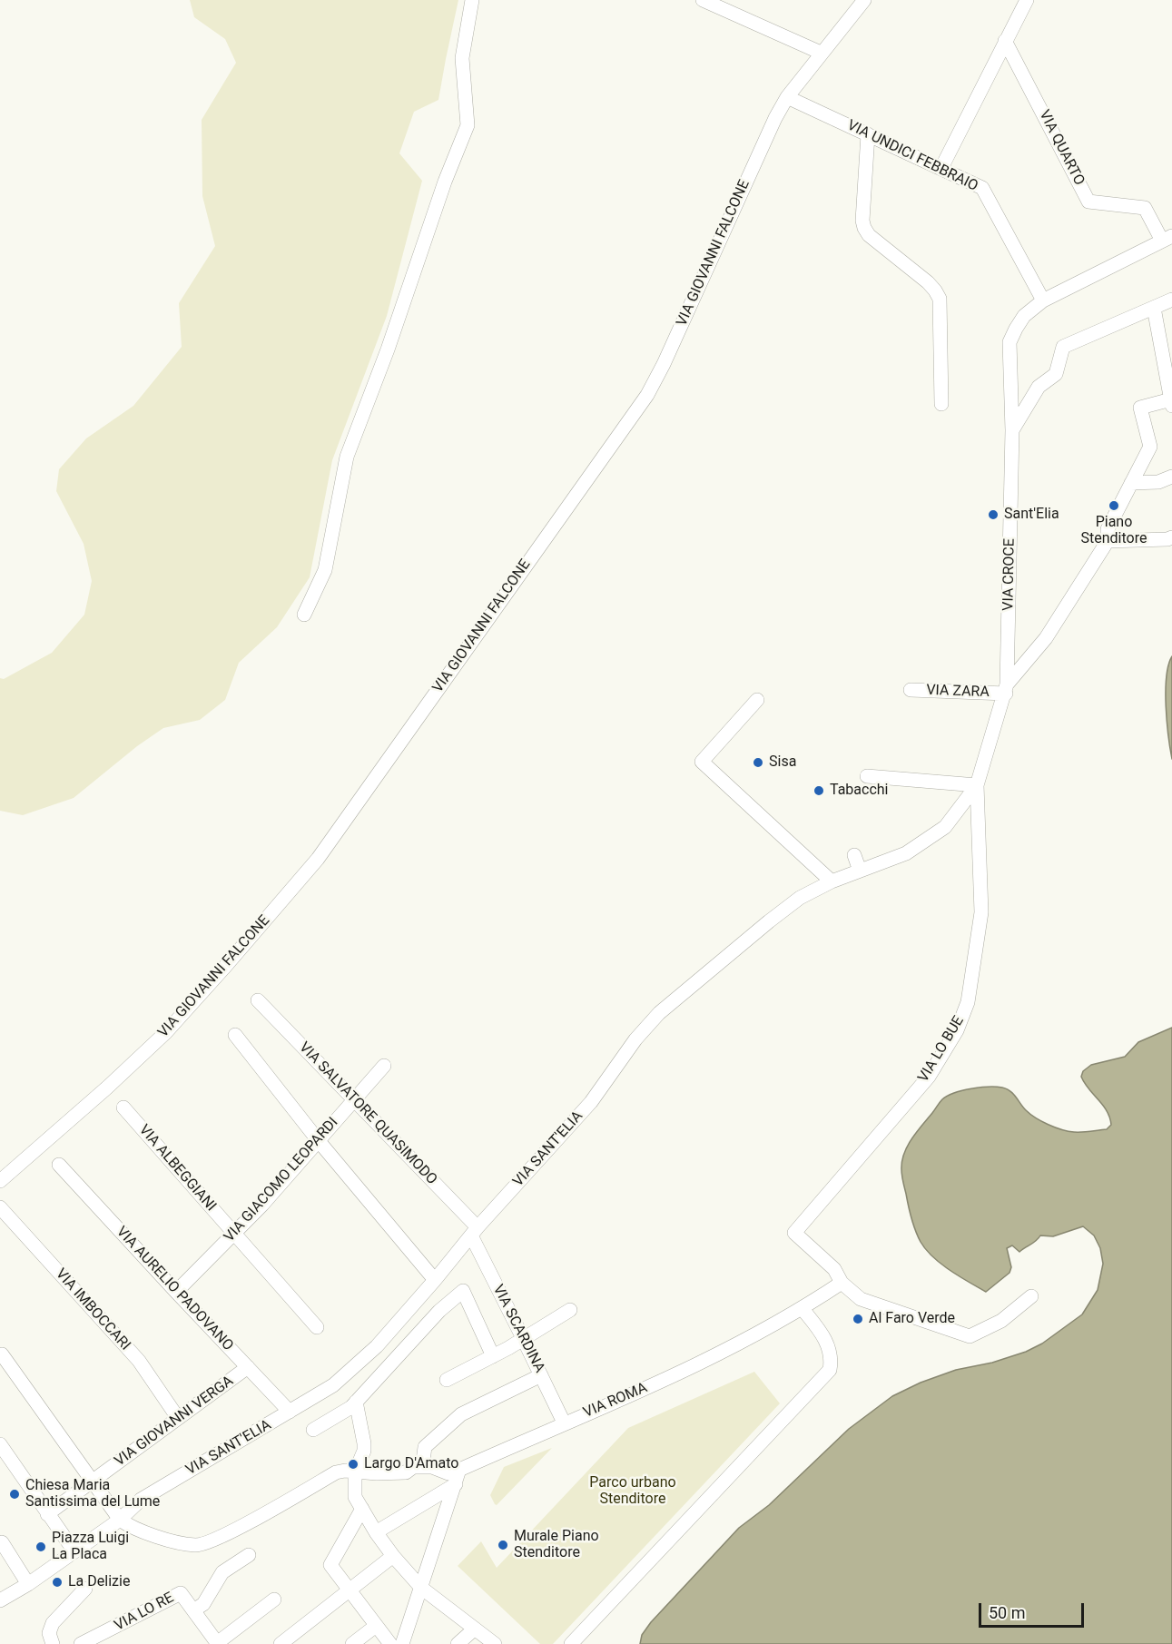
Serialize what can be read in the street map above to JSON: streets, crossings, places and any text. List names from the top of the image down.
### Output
{
  "streets": {
    "street": [
      "VIA QUARTO",
      "VIA UNDICI FEBBRAIO",
      "VIA GIOVANNI FALCONE",
      "VIA CROCE",
      "VIA ZARA",
      "VIA LO BUE",
      "VIA SALVATORE QUASIMODO",
      "VIA SANT'ELIA",
      "VIA ALBEGGIANI",
      "VIA GIACOMO LEOPARDI",
      "VIA AURELIO PADOVANO",
      "VIA IMBOCCARI",
      "VIA SCARDINA",
      "VIA ROMA",
      "VIA GIOVANNI VERGA",
      "VIA LO RE"
    ]
  },
  "crossings": [
    ["VIA UNDICI FEBBRAIO", "VIA GIOVANNI FALCONE"],
    ["VIA UNDICI FEBBRAIO", "VIA CROCE"],
    ["VIA CROCE", "VIA ZARA"],
    ["VIA CROCE", "VIA LO BUE"],
    ["VIA CROCE", "VIA SANT'ELIA"],
    ["VIA LO BUE", "VIA SANT'ELIA"],
    ["VIA LO BUE", "VIA ROMA"],
    ["VIA SALVATORE QUASIMODO", "VIA SANT'ELIA"],
    ["VIA SALVATORE QUASIMODO", "VIA GIACOMO LEOPARDI"],
    ["VIA SALVATORE QUASIMODO", "VIA SCARDINA"],
    ["VIA SANT'ELIA", "VIA AURELIO PADOVANO"],
    ["VIA SANT'ELIA", "VIA SCARDINA"],
    ["VIA SANT'ELIA", "VIA ROMA"],
    ["VIA ALBEGGIANI", "VIA GIACOMO LEOPARDI"],
    ["VIA GIACOMO LEOPARDI", "VIA AURELIO PADOVANO"],
    ["VIA AURELIO PADOVANO", "VIA GIOVANNI VERGA"],
    ["VIA IMBOCCARI", "VIA GIOVANNI VERGA"],
    ["VIA SCARDINA", "VIA ROMA"]
  ],
  "parks": ["Parco urbano Stenditore"],
  "places": [
    "Piano Stenditore",
    "Sant'Elia",
    "Sisa",
    "Tabacchi",
    "Al Faro Verde",
    "Largo D'Amato",
    "Chiesa Maria Santissima del Lume",
    "Murale Piano Stenditore",
    "Piazza Luigi La Placa",
    "La Delizie"
  ],
  "scale_bar": "50 m"
}
